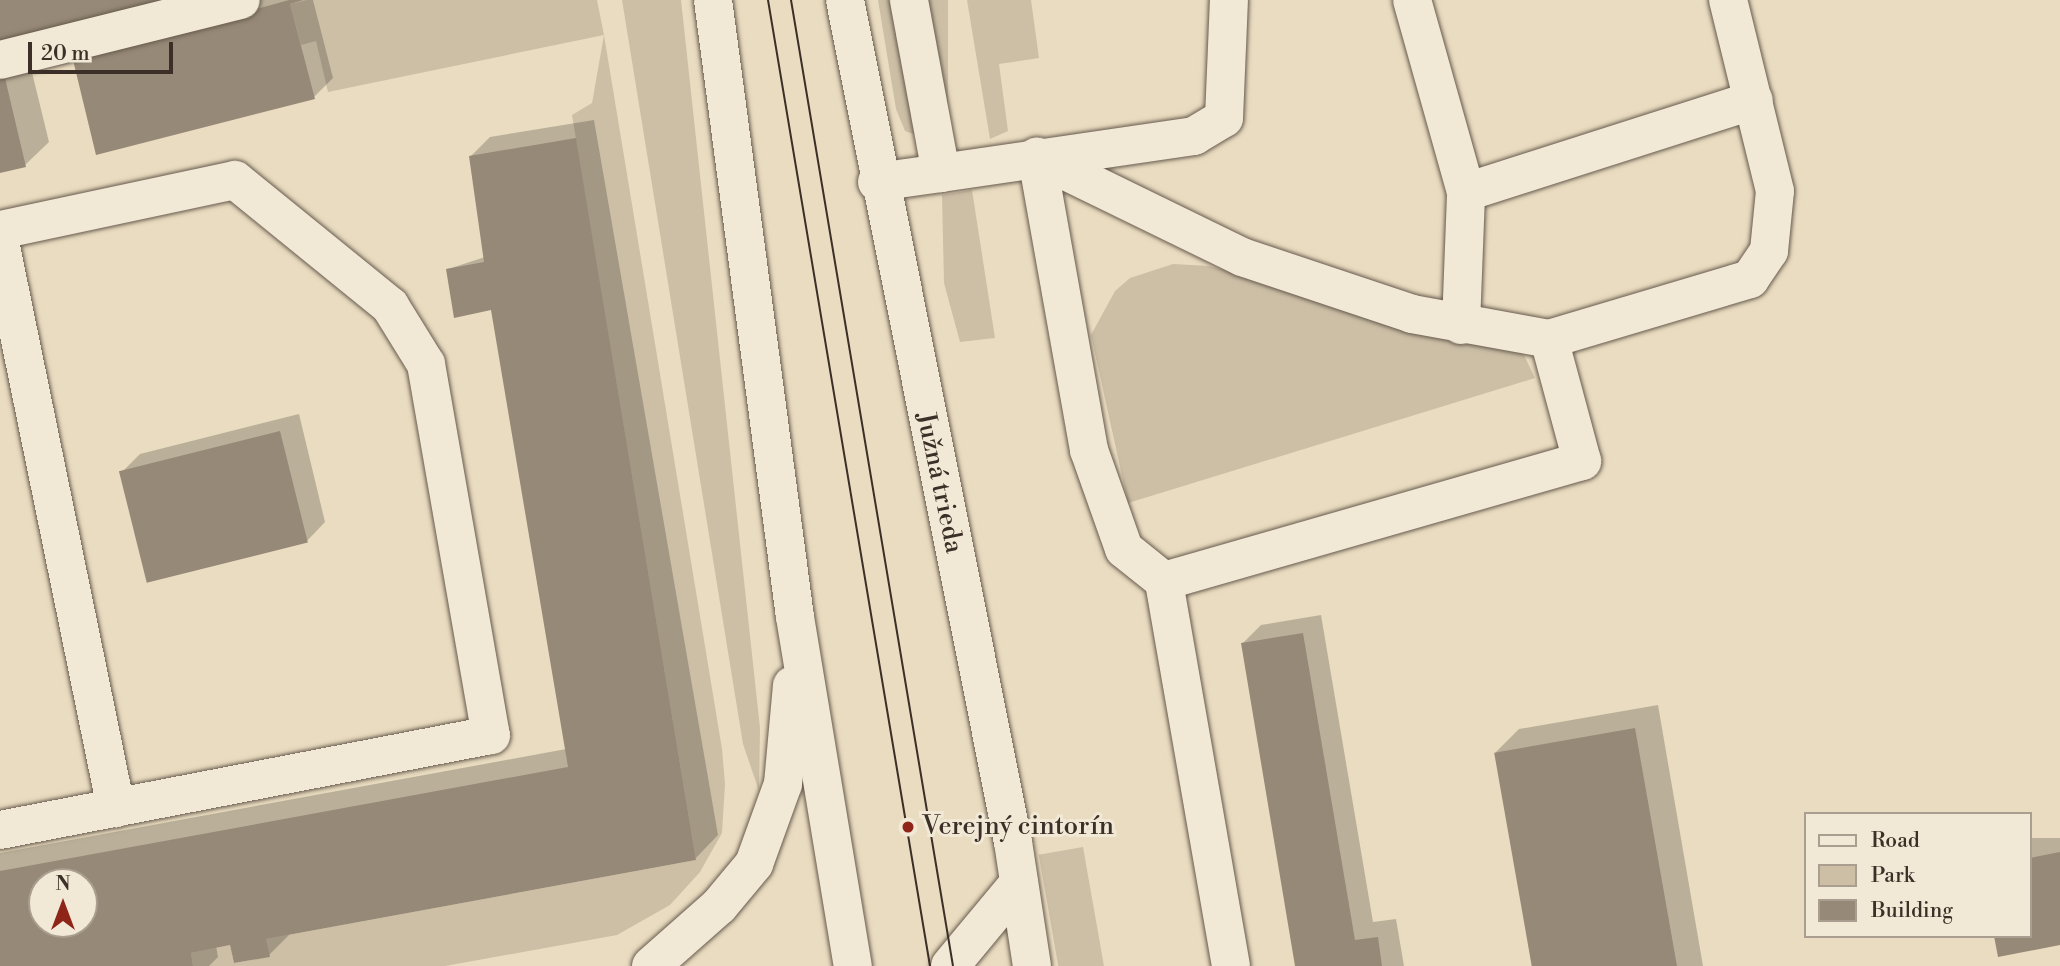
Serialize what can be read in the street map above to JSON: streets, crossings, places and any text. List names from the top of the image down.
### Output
{
  "streets": {
    "street": ["Južná trieda"]
  },
  "places": ["Verejný cintorín"],
  "legend": ["Road", "Park", "Building"],
  "scale_bar": "20 m",
  "north": "top"
}
